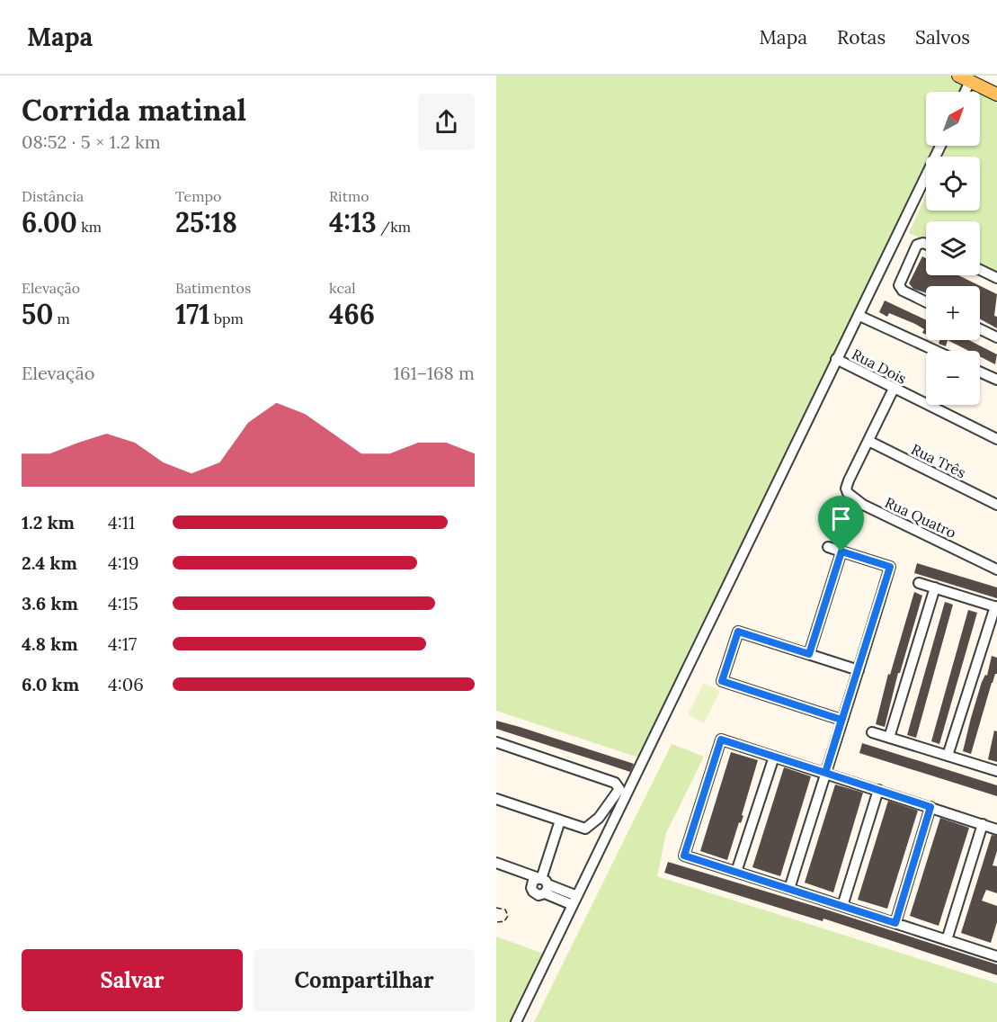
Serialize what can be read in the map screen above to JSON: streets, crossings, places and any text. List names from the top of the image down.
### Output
{
  "streets": {
    "street": ["Rua Dois", "Rua Três", "Rua Quatro"]
  },
  "crossings": [
    ["Rua Três", "Rua Quatro"]
  ],
  "north": "top right",
  "page": {
    "header": "Mapa",
    "nav": ["Mapa", "Rotas", "Salvos"],
    "heading": ["Corrida matinal", "08:52 · 5 × 1.2 km"],
    "map_buttons": ["+", "−"],
    "stats": [
      ["Distância", "6.00 km"],
      ["Tempo", "25:18"],
      ["Ritmo", "4:13 /km"],
      ["Elevação", "50 m"],
      ["Batimentos", "171 bpm"],
      ["kcal", "466"]
    ],
    "chart": ["Elevação", "161–168 m"],
    "list": [
      {
        "name": "1.2 km",
        "note": "4:11"
      },
      {
        "name": "2.4 km",
        "note": "4:19"
      },
      {
        "name": "3.6 km",
        "note": "4:15"
      },
      {
        "name": "4.8 km",
        "note": "4:17"
      },
      {
        "name": "6.0 km",
        "note": "4:06"
      }
    ],
    "buttons": ["Salvar", "Compartilhar"]
  }
}
